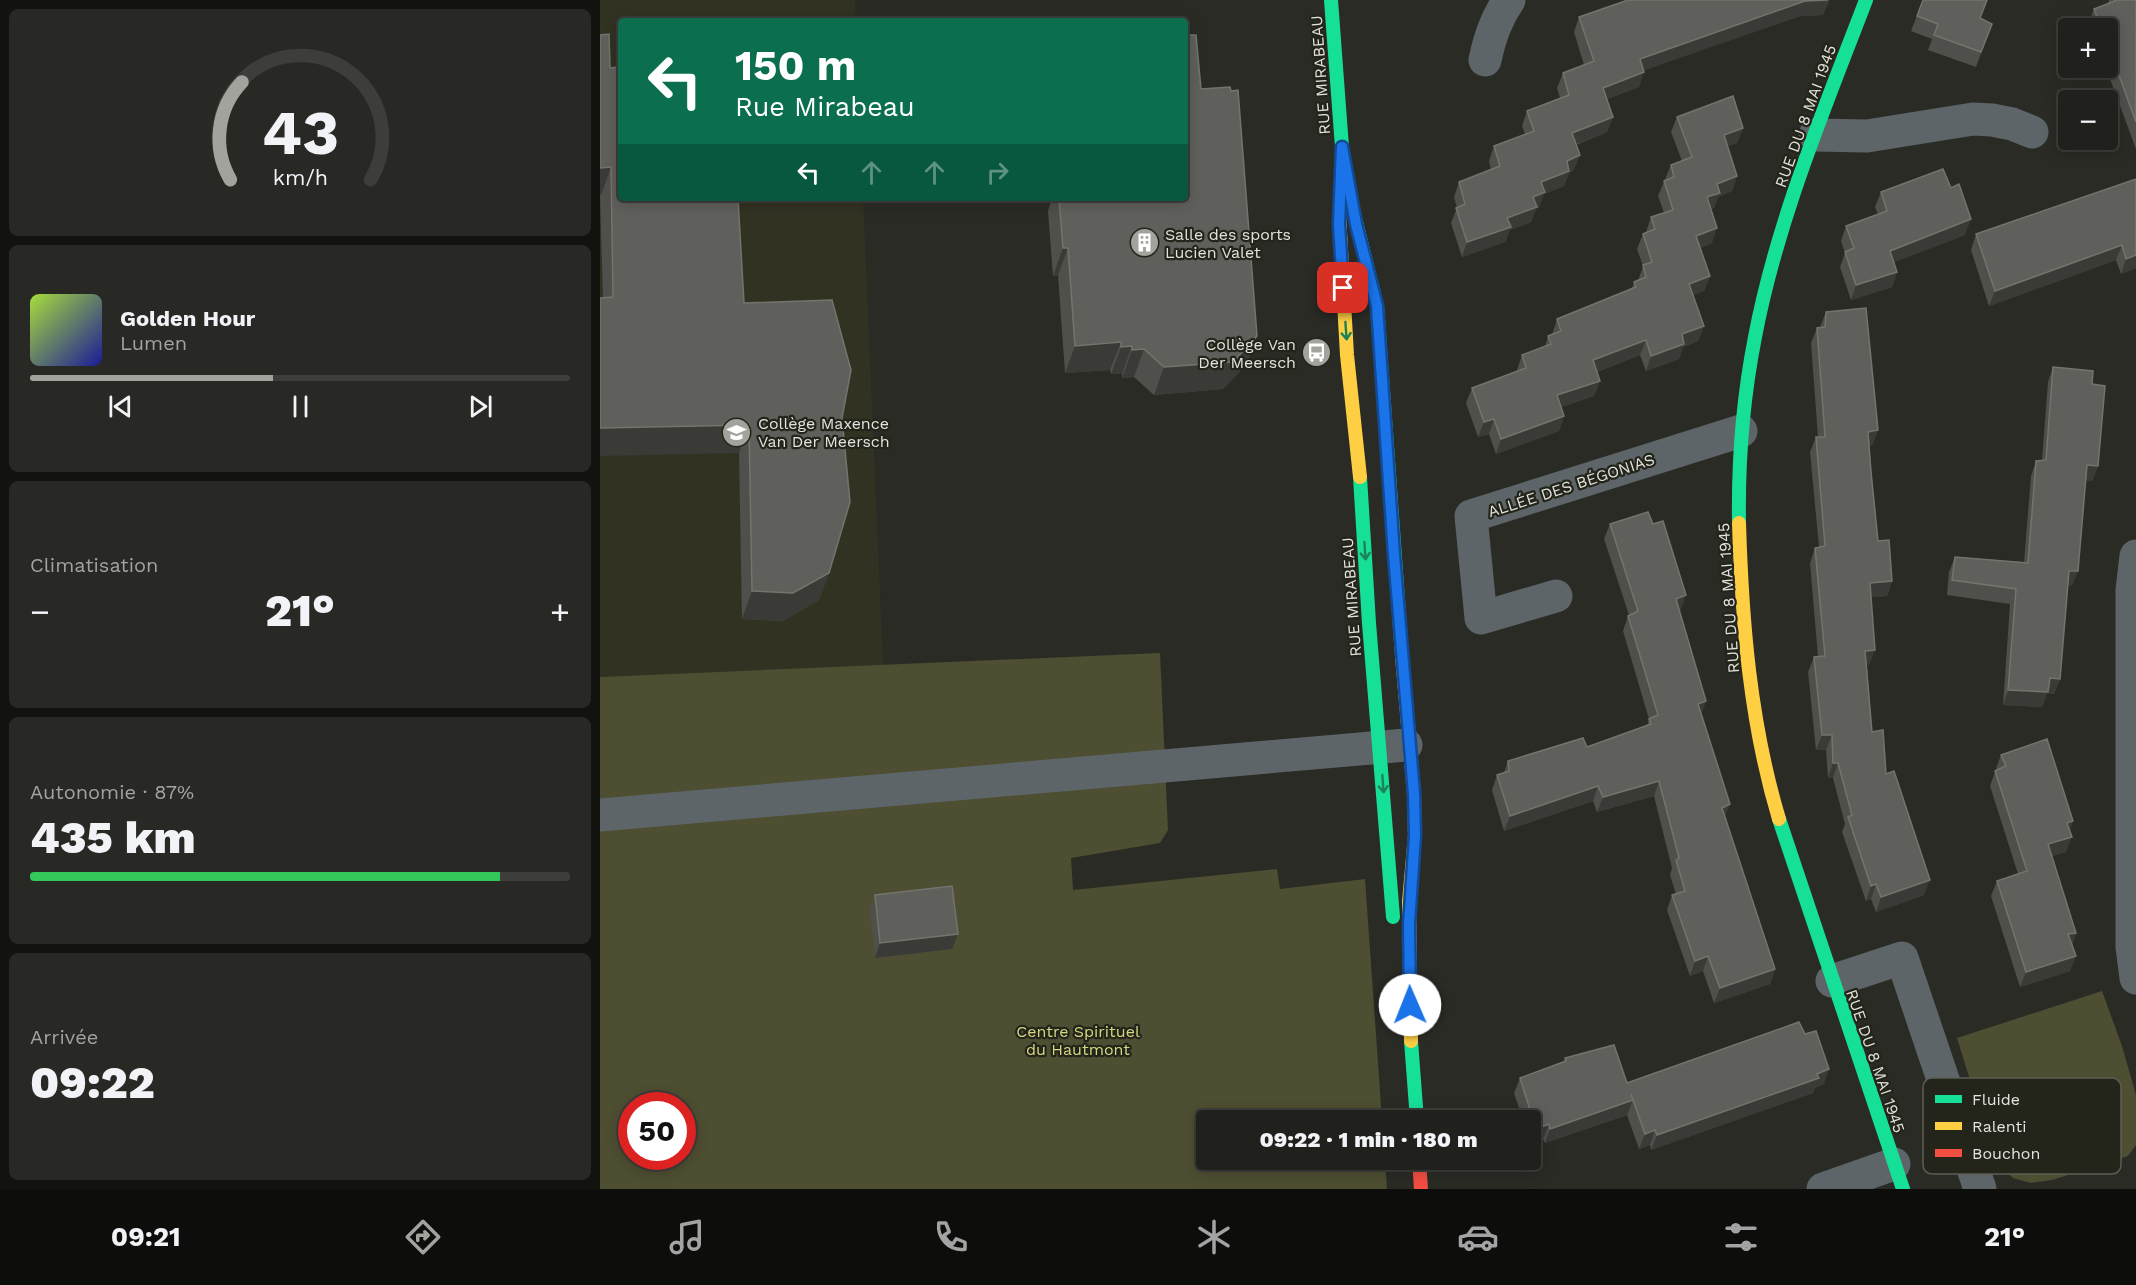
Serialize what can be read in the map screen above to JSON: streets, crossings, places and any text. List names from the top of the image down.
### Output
{
  "streets": {
    "main road": ["RUE MIRABEAU", "RUE DU 8 MAI 1945"],
    "street": ["ALLÉE DES BÉGONIAS"]
  },
  "crossings": [
    ["RUE DU 8 MAI 1945", "ALLÉE DES BÉGONIAS"]
  ],
  "parks": ["Centre Spirituel du Hautmont"],
  "places": {
    "building": ["Salle des sports Lucien Valet"],
    "bus stop": ["Collège Van Der Meersch"],
    "school or university": ["Collège Maxence Van Der Meersch"]
  },
  "legend": ["Fluide", "Ralenti", "Bouchon"],
  "page": {
    "map_buttons": ["+", "−"],
    "turn": ["150 m", "Rue Mirabeau"],
    "song": ["Golden Hour", "Lumen"],
    "tile": [
      "Climatisation",
      ["Autonomie · 87%", "435 km"],
      ["Arrivée", "09:22"]
    ],
    "heat": ["−", "21°", "+"],
    "limit": "50",
    "trip": "09:22 · 1 min · 180 m",
    "tabs": ["09:21", "21°"],
    "gauge": ["43", "km/h"]
  }
}
